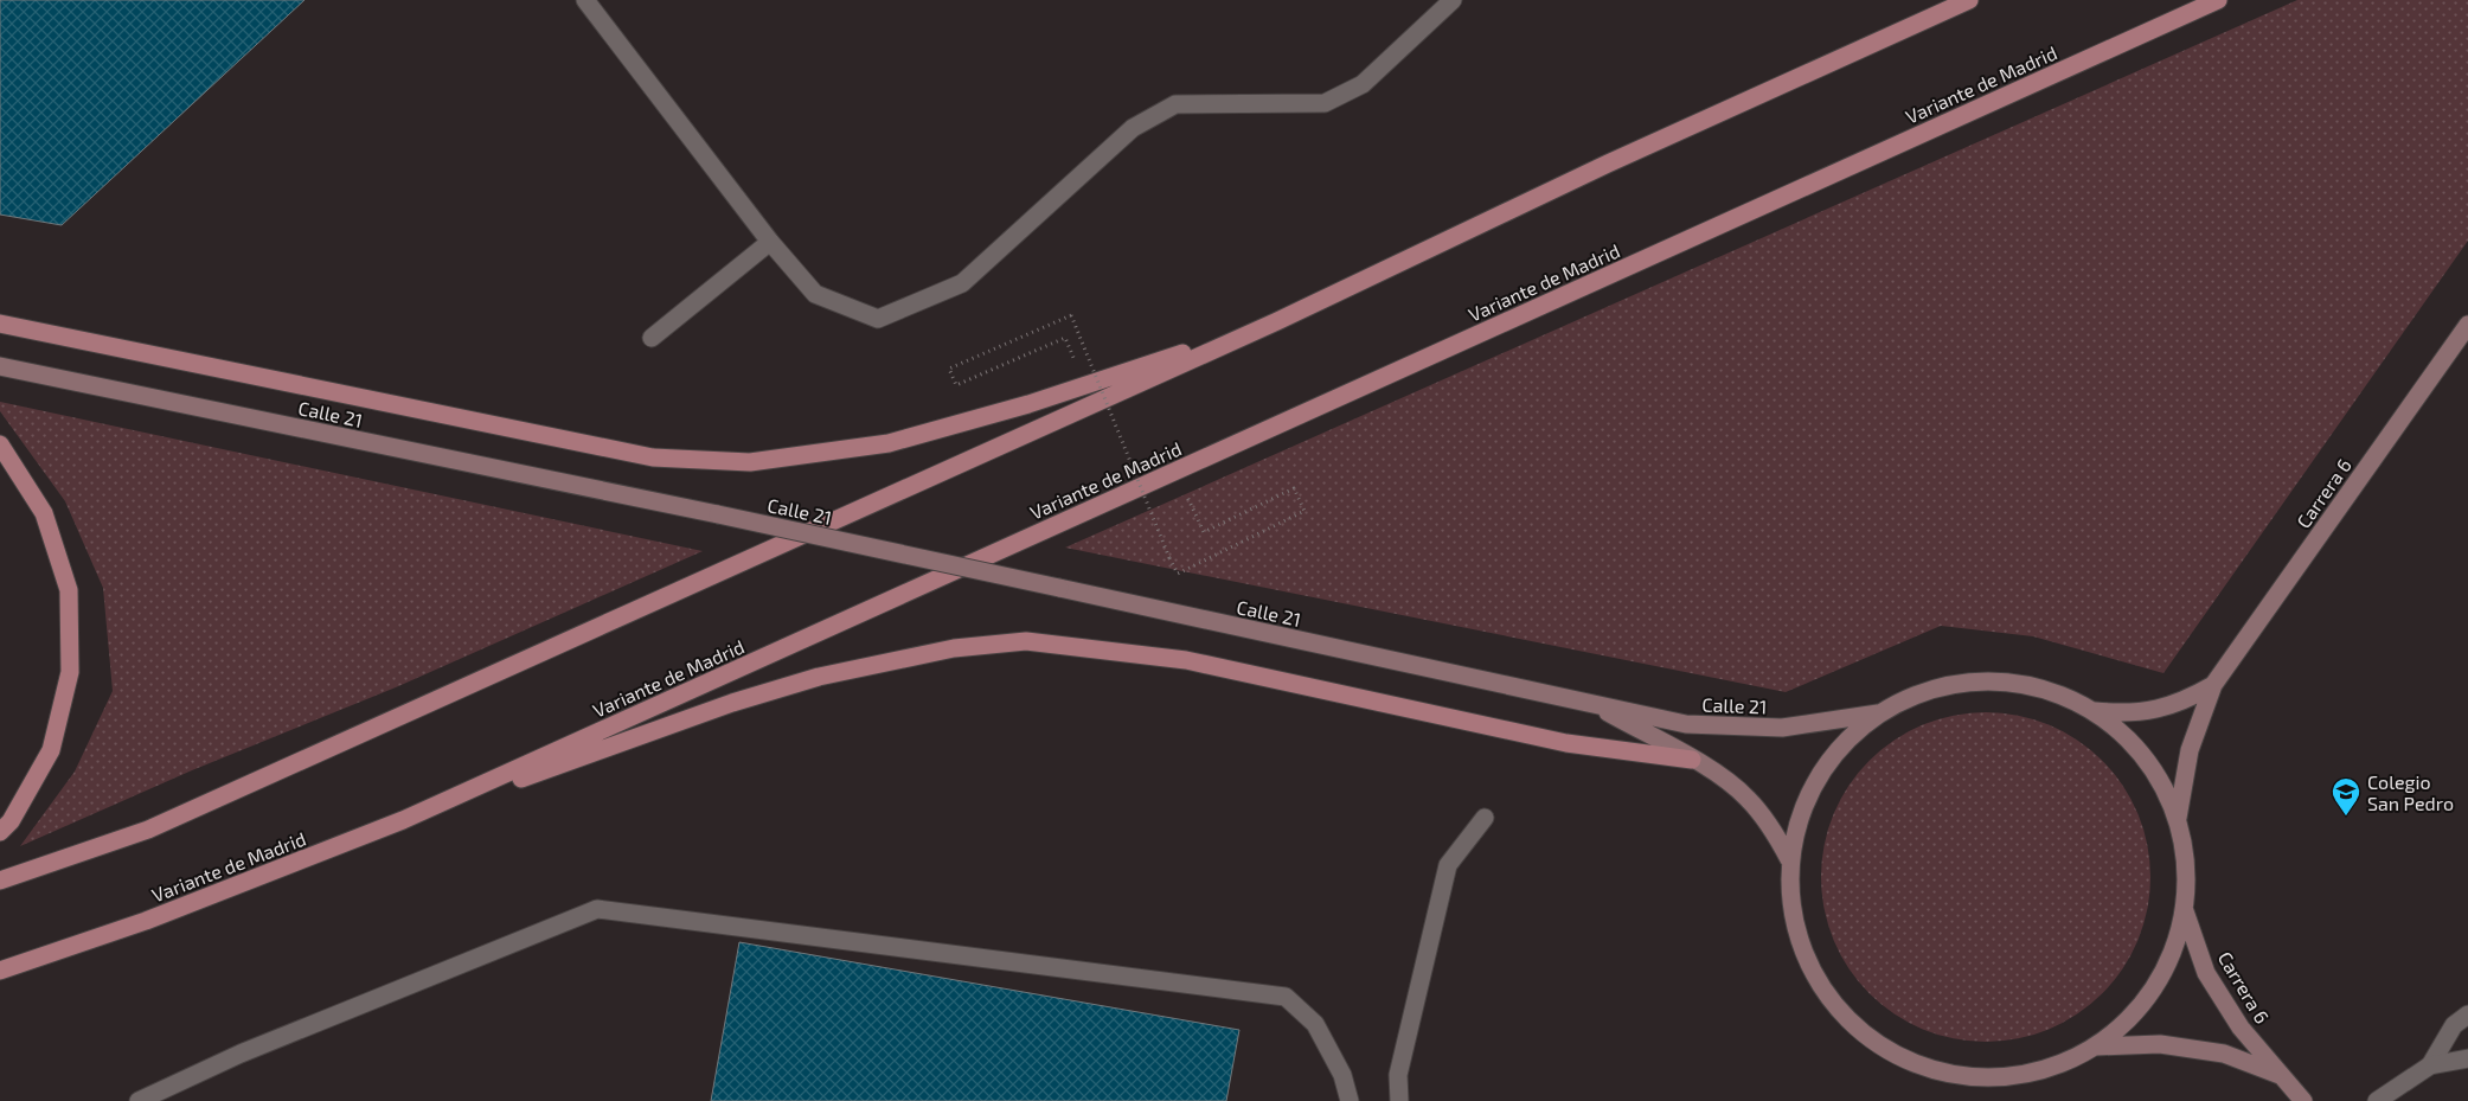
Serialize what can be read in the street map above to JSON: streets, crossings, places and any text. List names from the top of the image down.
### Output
{
  "streets": {
    "main road": ["Variante de Madrid"],
    "street": ["Calle 21", "Carrera 6"]
  },
  "places": {
    "school or university": ["Colegio San Pedro"]
  }
}
